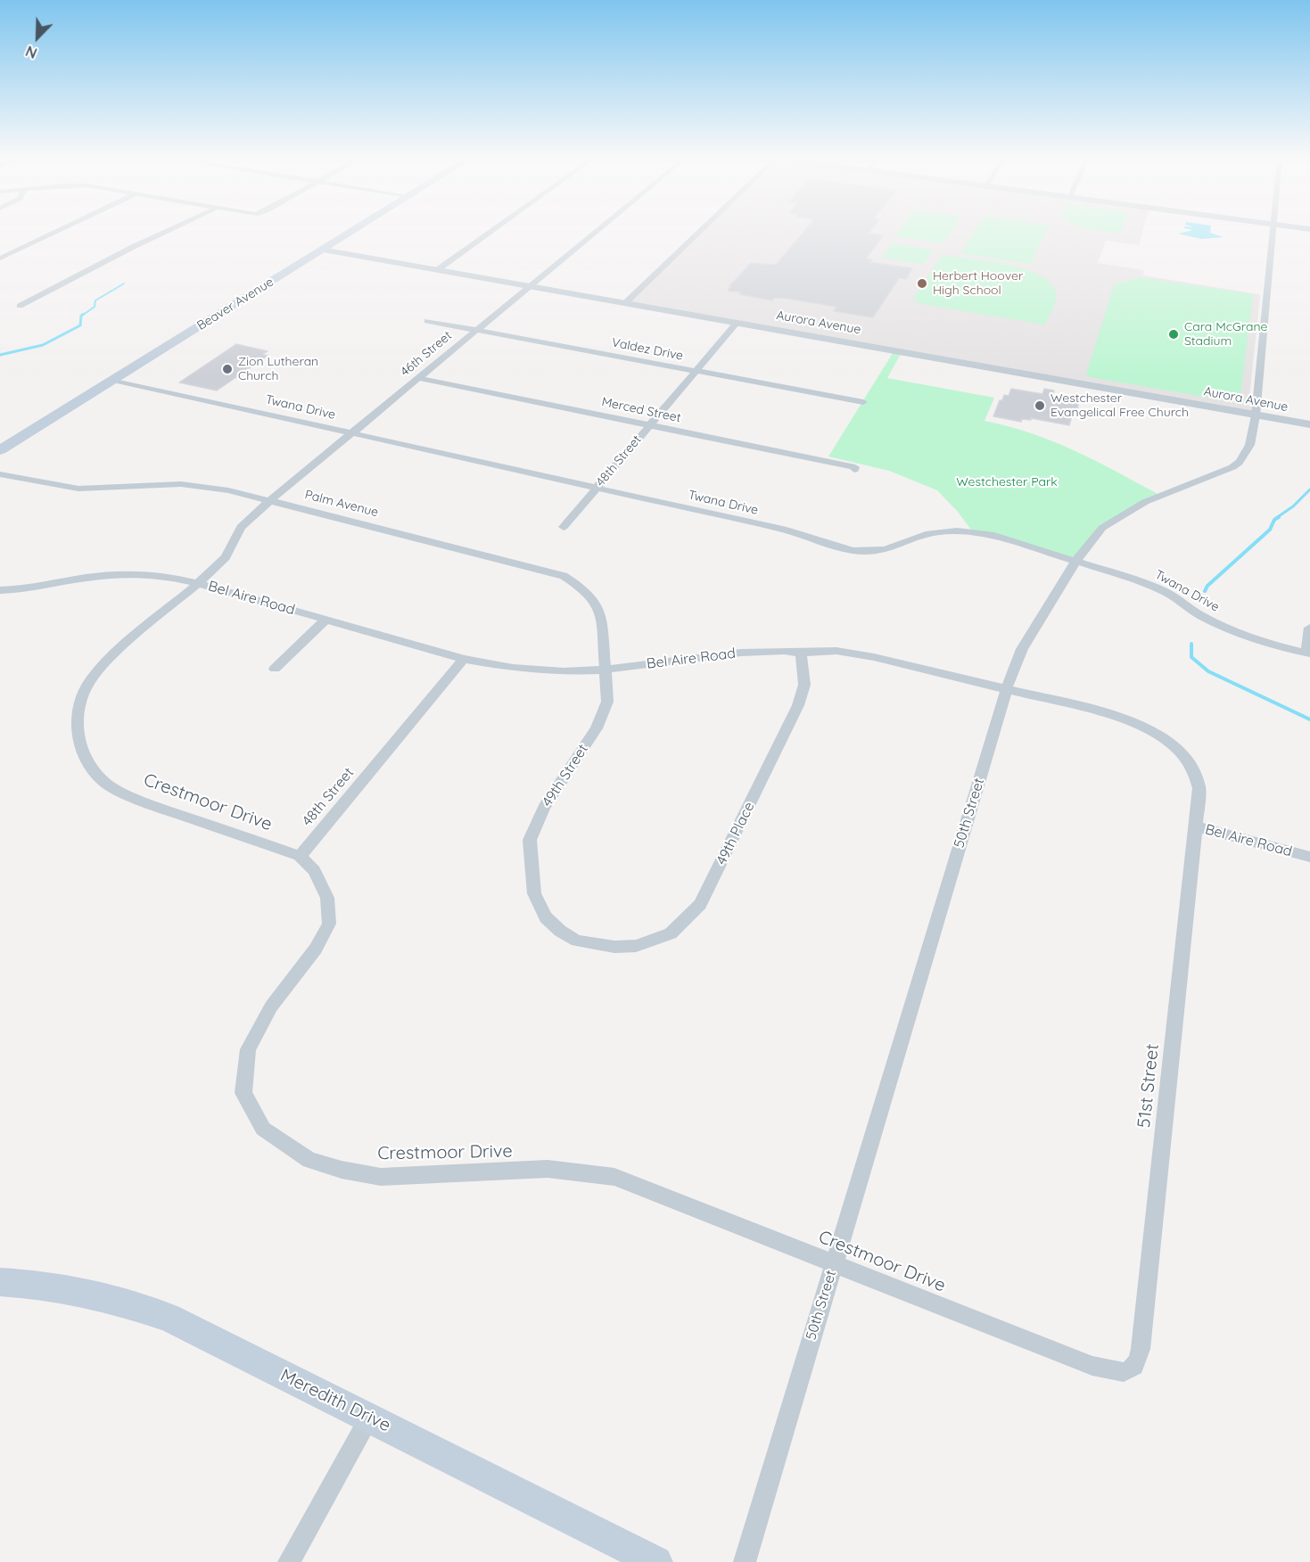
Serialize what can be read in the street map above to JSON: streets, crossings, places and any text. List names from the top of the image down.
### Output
{
  "streets": {
    "main road": ["Beaver Avenue", "Meredith Drive"],
    "street": [
      "Aurora Avenue",
      "Valdez Drive",
      "46th Street",
      "Twana Drive",
      "Merced Street",
      "48th Street",
      "Palm Avenue",
      "Bel Aire Road",
      "49th Street",
      "Crestmoor Drive",
      "50th Street",
      "49th Place",
      "51st Street"
    ]
  },
  "crossings": [
    ["Beaver Avenue", "Aurora Avenue"],
    ["Beaver Avenue", "Twana Drive"],
    ["Aurora Avenue", "46th Street"],
    ["Aurora Avenue", "48th Street"],
    ["Aurora Avenue", "50th Street"],
    ["Valdez Drive", "46th Street"],
    ["Valdez Drive", "48th Street"],
    ["46th Street", "Twana Drive"],
    ["46th Street", "Merced Street"],
    ["46th Street", "Palm Avenue"],
    ["46th Street", "Bel Aire Road"],
    ["46th Street", "Crestmoor Drive"],
    ["Twana Drive", "48th Street"],
    ["Twana Drive", "50th Street"],
    ["Merced Street", "48th Street"],
    ["48th Street", "Bel Aire Road"],
    ["48th Street", "Crestmoor Drive"],
    ["Palm Avenue", "Bel Aire Road"],
    ["Palm Avenue", "49th Street"],
    ["Bel Aire Road", "49th Street"],
    ["Bel Aire Road", "Crestmoor Drive"],
    ["Bel Aire Road", "50th Street"],
    ["Bel Aire Road", "49th Place"],
    ["Bel Aire Road", "51st Street"],
    ["49th Street", "49th Place"],
    ["Crestmoor Drive", "50th Street"],
    ["Crestmoor Drive", "51st Street"]
  ],
  "parks": ["Westchester Park"],
  "places": [
    "Herbert Hoover High School",
    "Cara McGrane Stadium",
    "Zion Lutheran Church",
    "Westchester Evangelical Free Church"
  ],
  "north": "bottom left"
}
